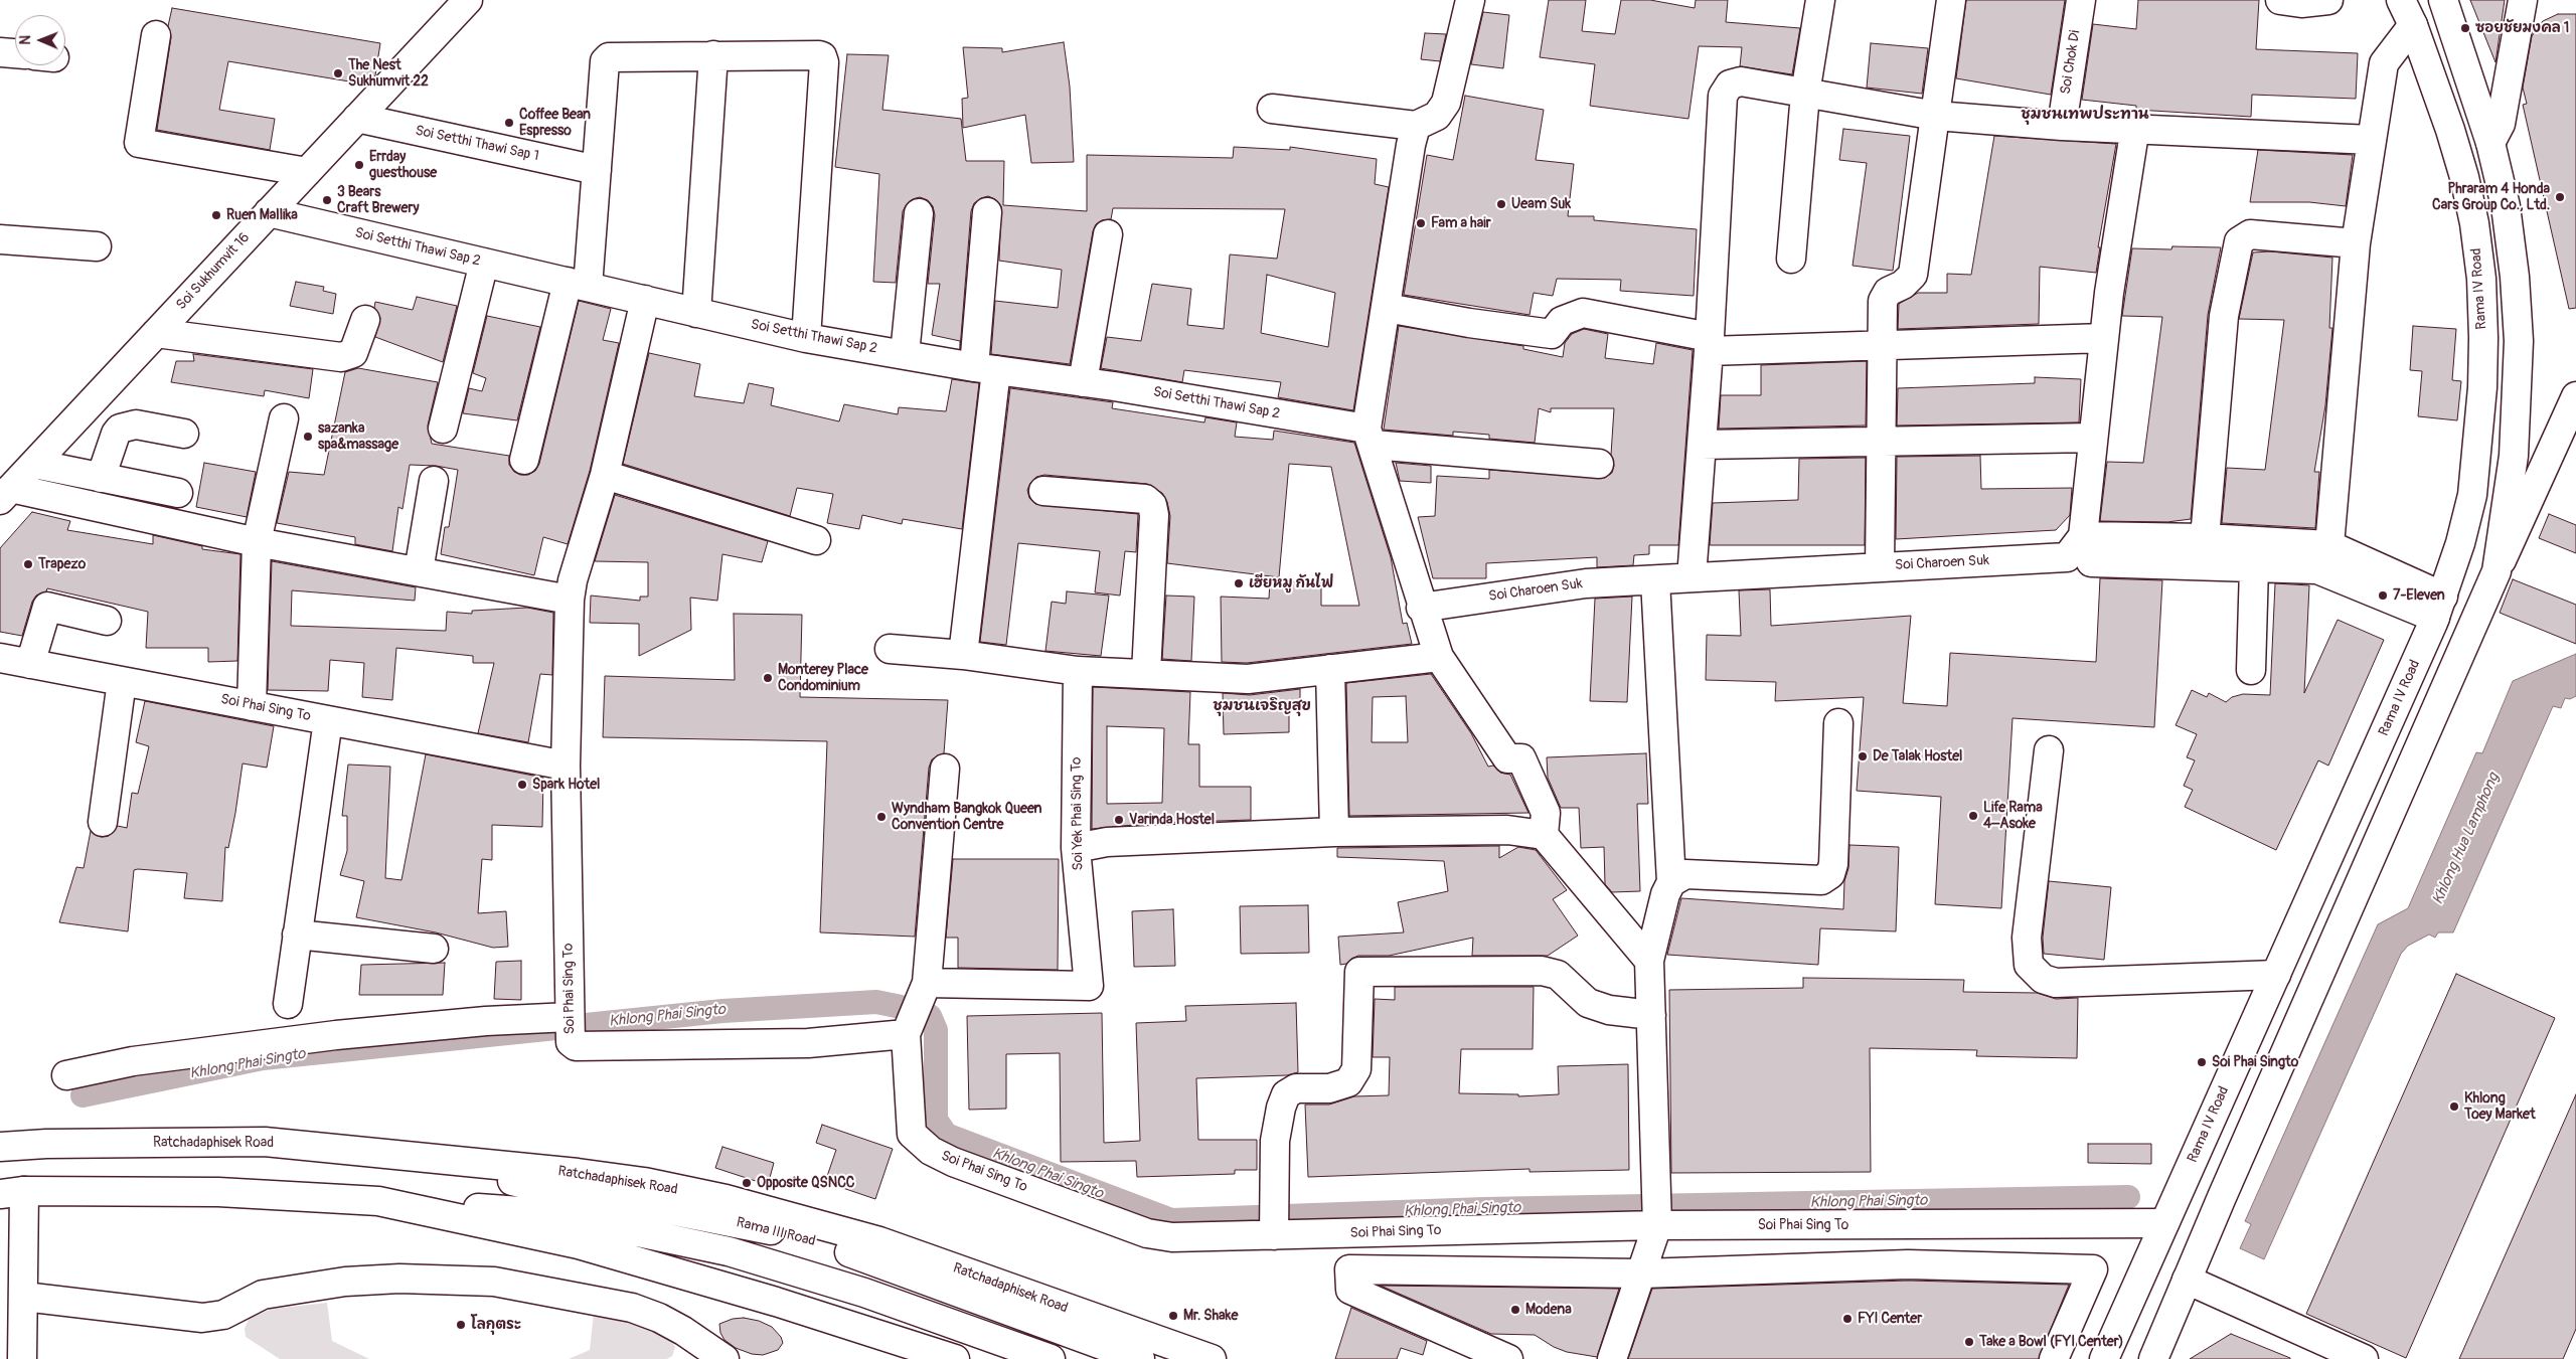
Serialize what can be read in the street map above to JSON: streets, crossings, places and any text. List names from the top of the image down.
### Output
{
  "streets": {
    "street": [
      "Soi Chok Di",
      "Soi Setthi Thawi Sap 1",
      "Soi Setthi Thawi Sap 2",
      "Soi Sukhumvit 16",
      "Rama IV Road",
      "Soi Charoen Suk",
      "Soi Phai Sing To",
      "Soi Yek Phai Sing To",
      "Ratchadaphisek Road",
      "Rama III Road"
    ]
  },
  "crossings": [
    ["Soi Setthi Thawi Sap 1", "Soi Sukhumvit 16"],
    ["Soi Setthi Thawi Sap 2", "Soi Sukhumvit 16"],
    ["Rama IV Road", "Soi Phai Sing To"],
    ["Ratchadaphisek Road", "Rama III Road"]
  ],
  "districts": ["ชุมชนเทพประทาน", "ชุมชนเจริญสุข"],
  "water": ["Khlong Hua Lamphong", "Khlong Phai Singto"],
  "places": [
    "ซอยชัยมงคล 1",
    "The Nest Sukhumvit 22",
    "Coffee Bean Espresso",
    "Errday guesthouse",
    "Phraram 4 Honda Cars Group Co., Ltd.",
    "3 Bears Craft Brewery",
    "Ueam Suk",
    "Ruen Mallika",
    "Fam a hair",
    "sazanka spa&massage",
    "Trapezo",
    "เฮียหมู กันไฟ",
    "7-Eleven",
    "Monterey Place Condominium",
    "De Talak Hostel",
    "Spark Hotel",
    "Life Rama 4–Asoke",
    "Wyndham Bangkok Queen Convention Centre",
    "Varinda Hostel",
    "Soi Phai Singto",
    "Khlong Toey Market",
    "Opposite QSNCC",
    "Modena",
    "Mr. Shake",
    "FYI Center",
    "โลกุตระ",
    "Take a Bowl (FYI Center)"
  ],
  "north": "left"
}
